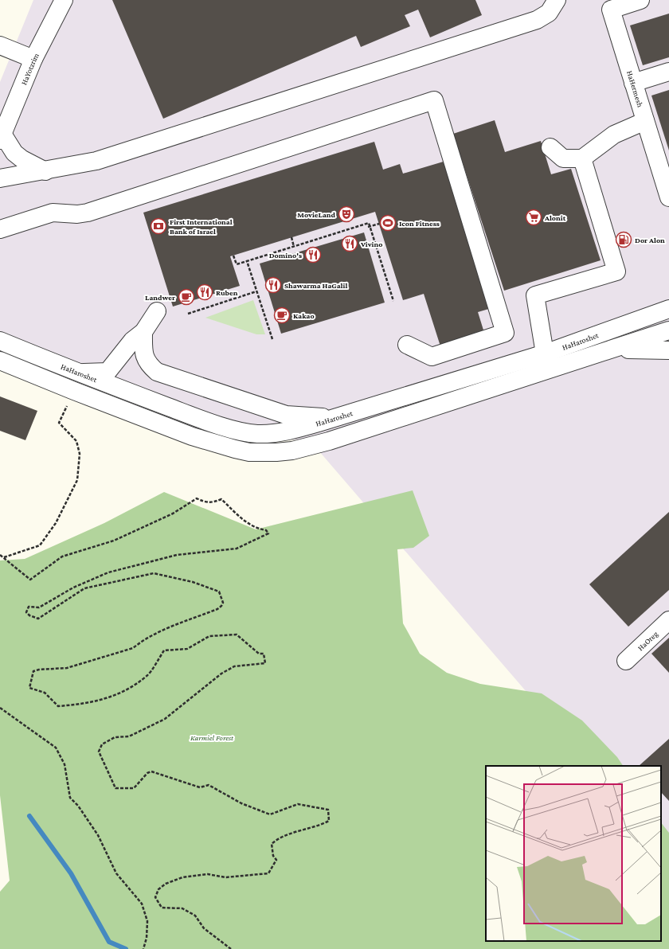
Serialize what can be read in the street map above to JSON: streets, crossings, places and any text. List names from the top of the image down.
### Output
{
  "streets": {
    "street": [
      "HaYotzrim",
      "HaHermesh",
      "HaHaroshet",
      "HaOreg"
    ]
  },
  "parks": ["Karmiel Forest"],
  "places": {
    "theatre": ["MovieLand"],
    "supermarket": ["Alonit"],
    "sports": ["Icon Fitness"],
    "bank": ["First International Bank of Israel"],
    "fuel station": ["Dor Alon"],
    "restaurant": [
      "Vivino",
      "Domino's",
      "Shawarma HaGalil",
      "Ruben"
    ],
    "cafe": ["Landwer", "Kakao"]
  }
}
